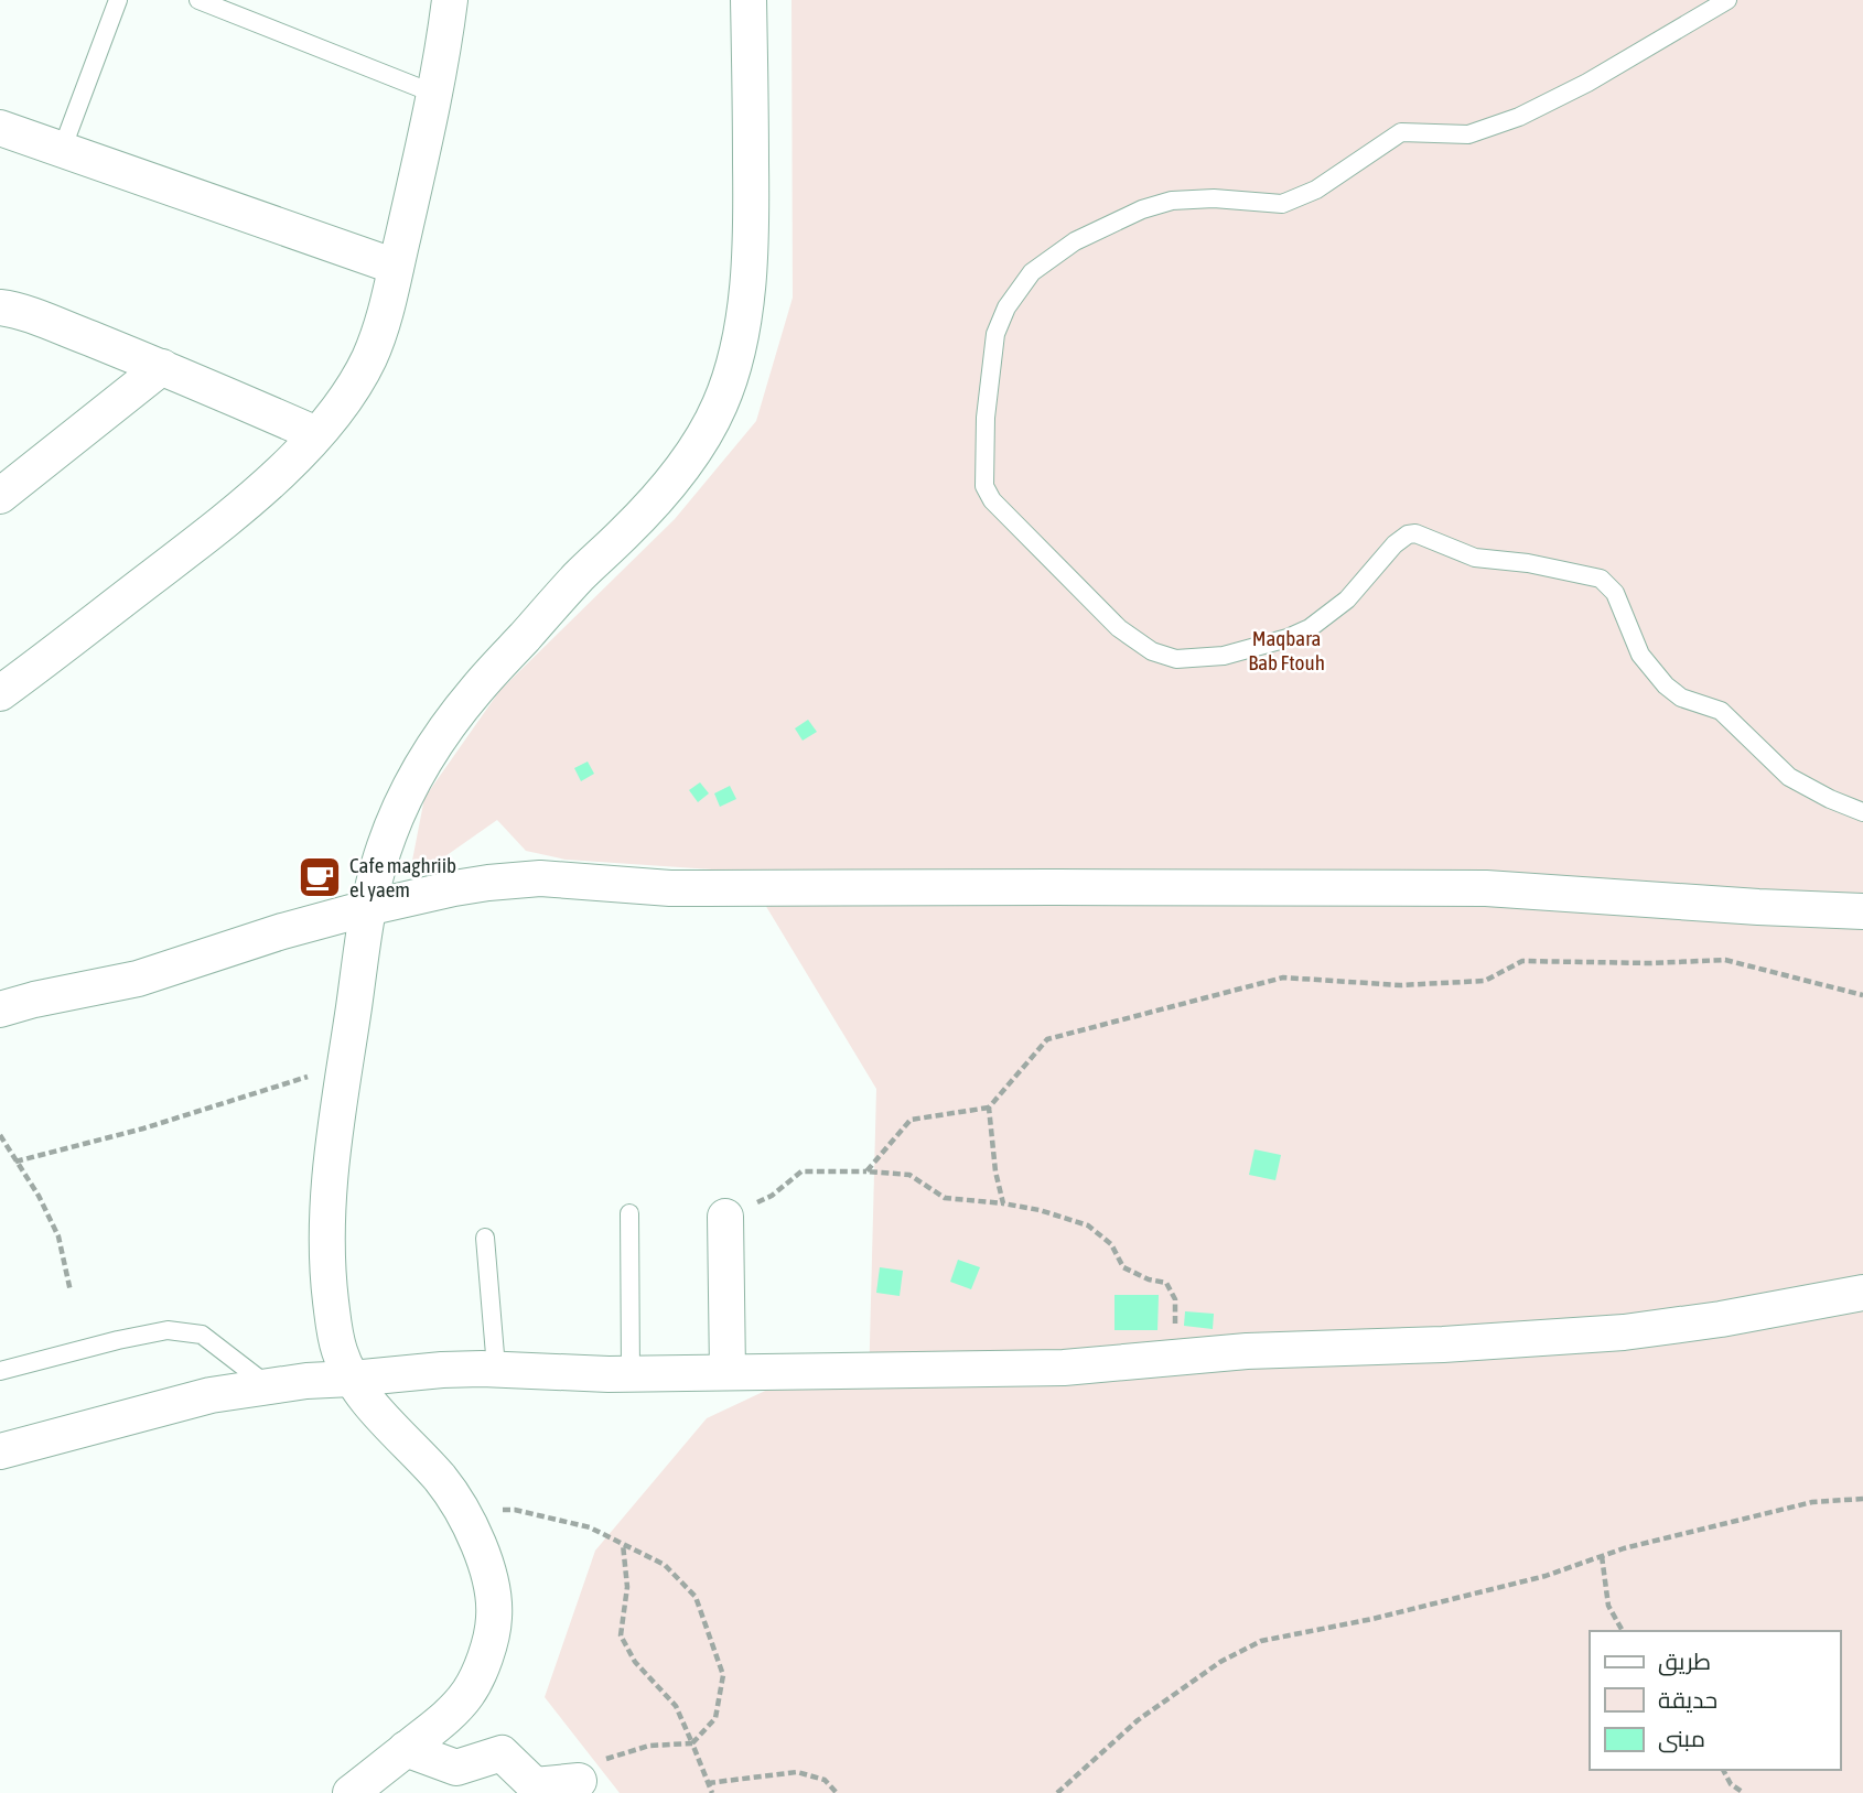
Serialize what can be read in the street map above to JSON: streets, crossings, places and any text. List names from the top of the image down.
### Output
{
  "parks": ["Maqbara Bab Ftouh"],
  "places": {
    "cafe": ["Cafe maghriib el yaem"]
  },
  "legend": ["طريق", "حديقة", "مبنى"]
}
